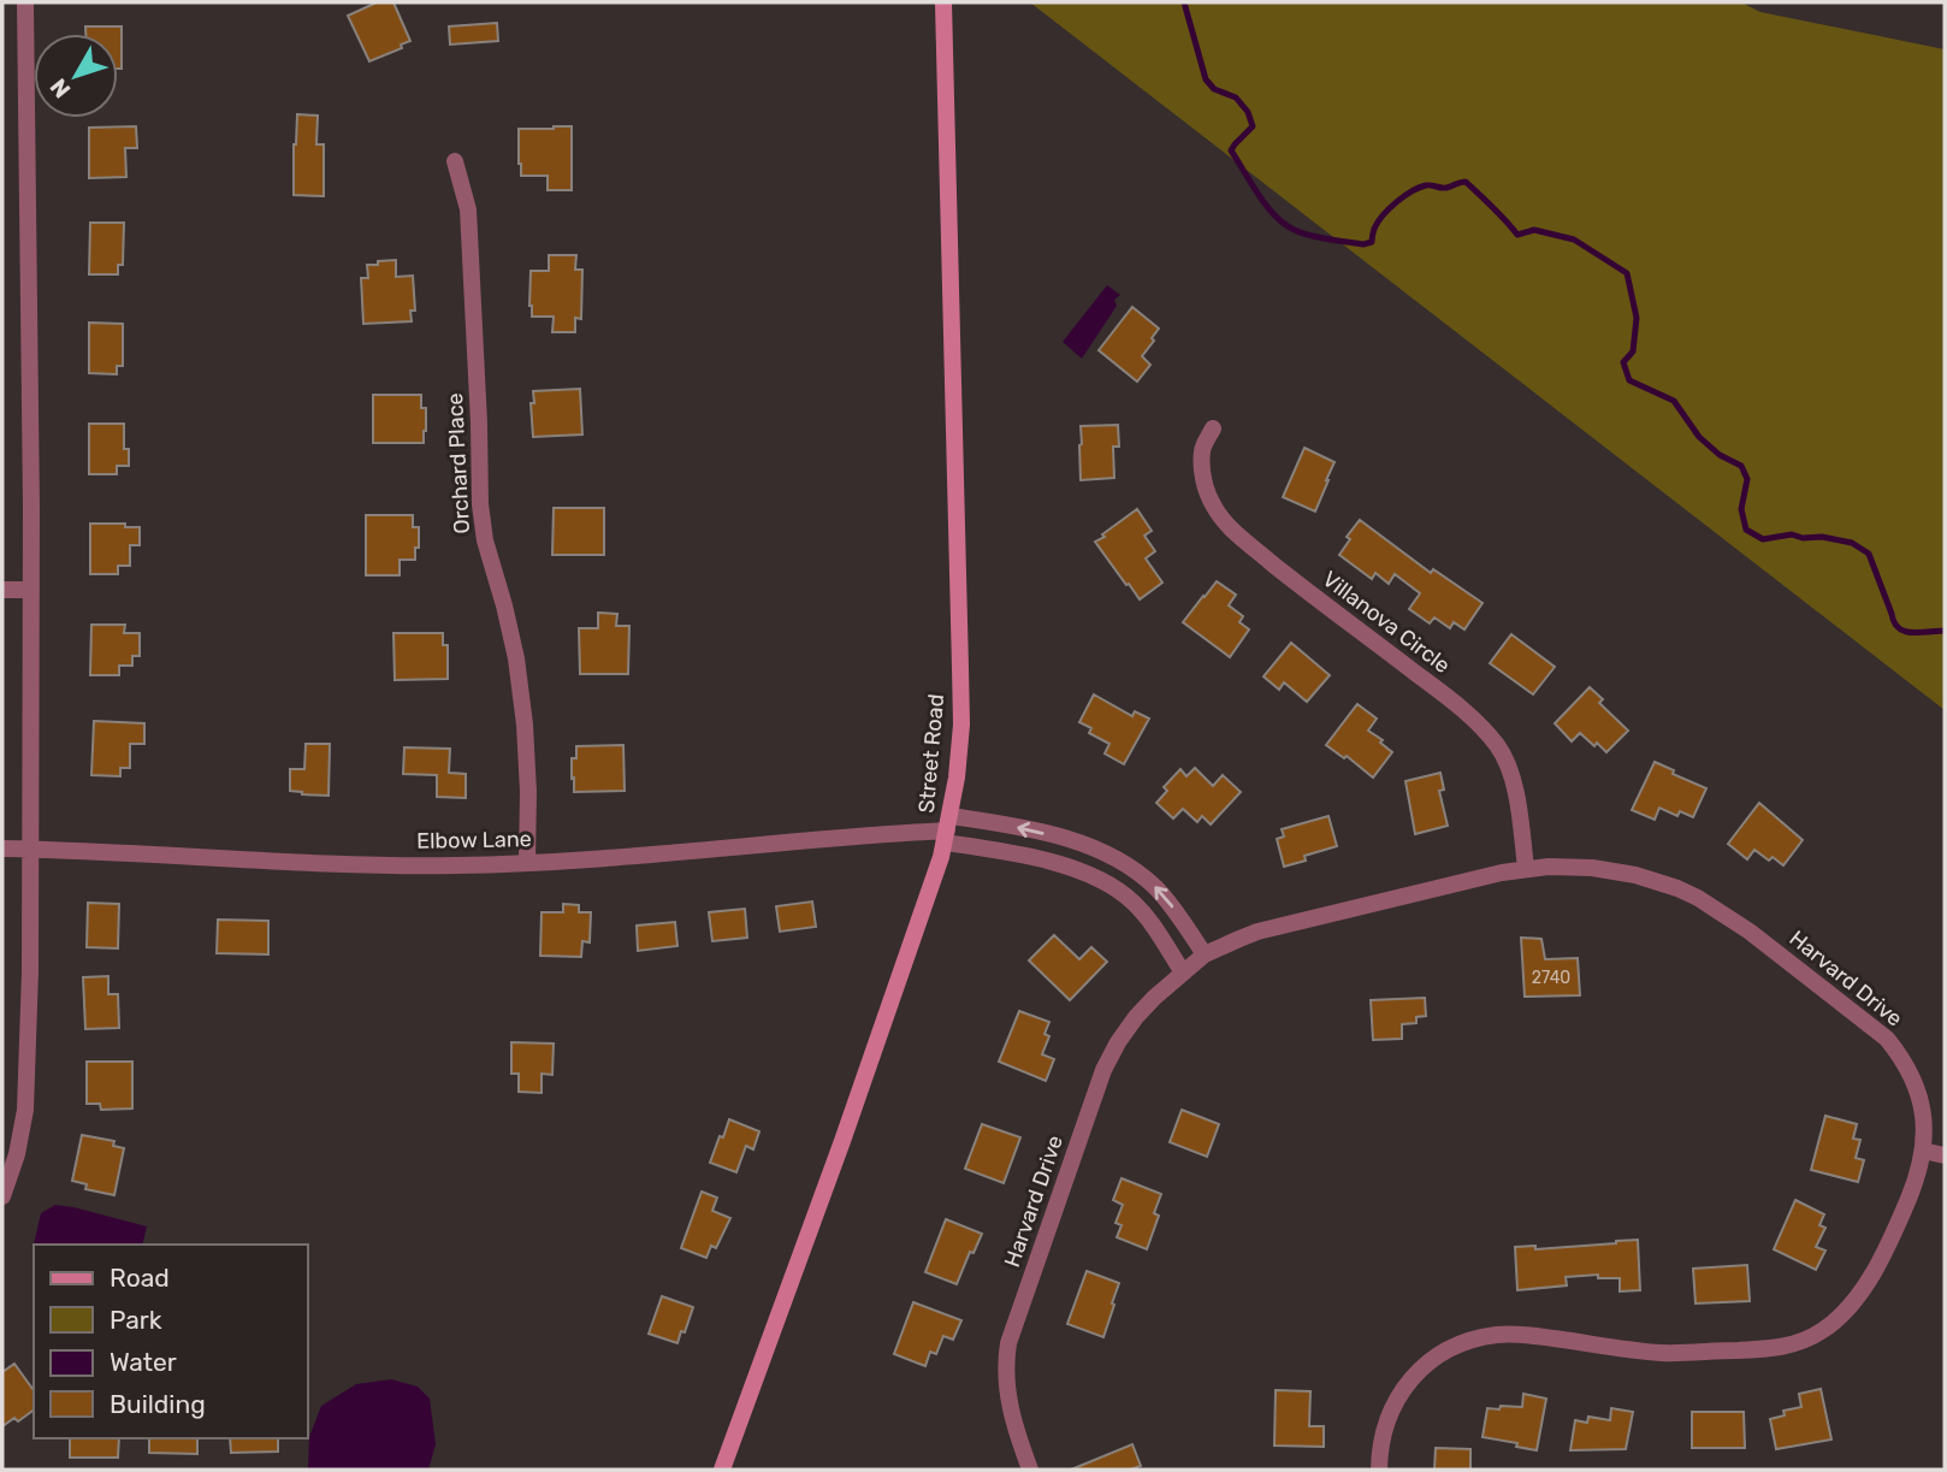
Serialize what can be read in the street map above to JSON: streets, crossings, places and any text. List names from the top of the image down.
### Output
{
  "streets": {
    "main road": ["Street Road"],
    "street": [
      "Orchard Place",
      "Villanova Circle",
      "Elbow Lane",
      "Harvard Drive"
    ]
  },
  "crossings": [
    ["Orchard Place", "Elbow Lane"],
    ["Villanova Circle", "Harvard Drive"],
    ["Street Road", "Elbow Lane"]
  ],
  "house_numbers": ["2740"],
  "legend": [
    "Road",
    "Park",
    "Water",
    "Building"
  ],
  "north": "bottom left"
}
